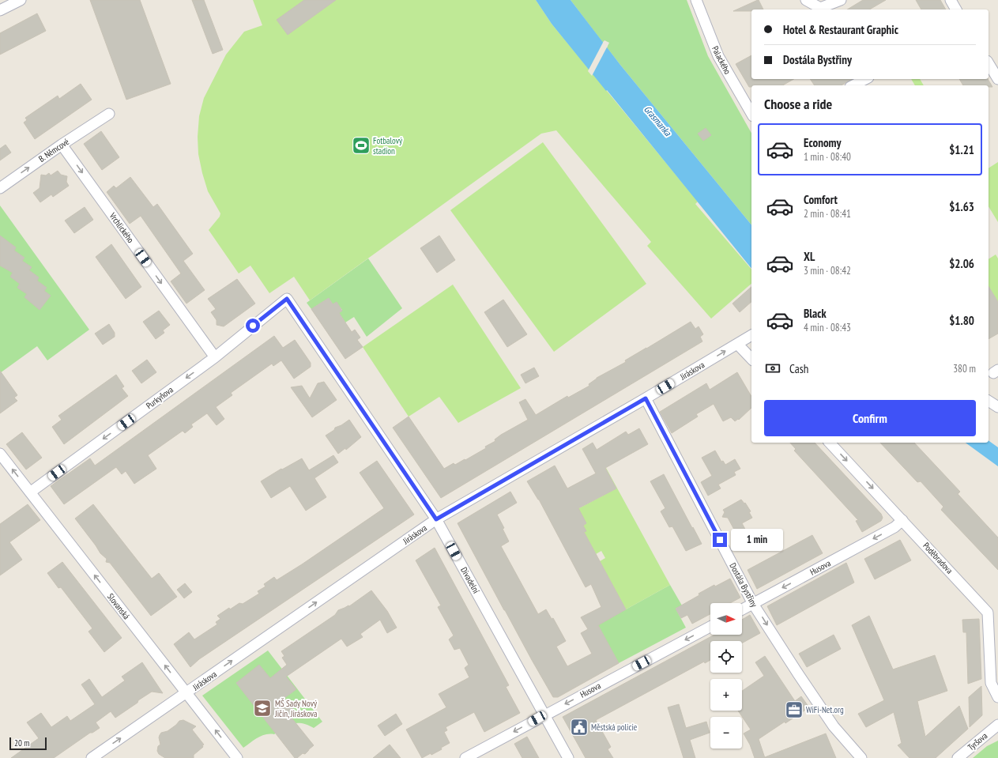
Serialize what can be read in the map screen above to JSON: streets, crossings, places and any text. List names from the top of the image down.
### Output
{
  "streets": {
    "street": [
      "Palackého",
      "B. Němcové",
      "Vrchlického",
      "Jiráskova",
      "Purkyňova",
      "Poděbradova",
      "Husova",
      "Divadelní",
      "Dostála Bystřiny",
      "Slovanská",
      "Tyršova"
    ]
  },
  "crossings": [
    ["B. Němcové", "Vrchlického"],
    ["Vrchlického", "Purkyňova"],
    ["Jiráskova", "Divadelní"],
    ["Jiráskova", "Dostála Bystřiny"],
    ["Jiráskova", "Slovanská"],
    ["Purkyňova", "Divadelní"],
    ["Purkyňova", "Slovanská"],
    ["Poděbradova", "Husova"],
    ["Husova", "Divadelní"],
    ["Husova", "Dostála Bystřiny"]
  ],
  "one_way": [
    "B. Němcové",
    "Vrchlického",
    "Jiráskova",
    "Purkyňova",
    "Husova",
    "Dostála Bystřiny",
    "Slovanská"
  ],
  "water": ["Grasmanka"],
  "places": {
    "sports": ["Fotbalový stadion"],
    "school or university": ["MŠ Sady Nový Jičín, Jiráskova"],
    "office": ["WiFi-Net.org"],
    "public building": ["Městská policie"]
  },
  "scale_bar": "20 m",
  "north": "right",
  "page": {
    "banner": ["Hotel & Restaurant Graphic", "Dostála Bystřiny"],
    "heading": "Choose a ride",
    "list": [
      {
        "name": "Economy",
        "note": "1 min · 08:40",
        "value": "$1.21"
      },
      {
        "name": "Comfort",
        "note": "2 min · 08:41",
        "value": "$1.63"
      },
      {
        "name": "XL",
        "note": "3 min · 08:42",
        "value": "$2.06"
      },
      {
        "name": "Black",
        "note": "4 min · 08:43",
        "value": "$1.80"
      }
    ],
    "pay": ["Cash", "380 m"],
    "buttons": "Confirm",
    "bubble": "1 min",
    "map_buttons": ["+", "−"],
    "scale": "20 m"
  }
}
